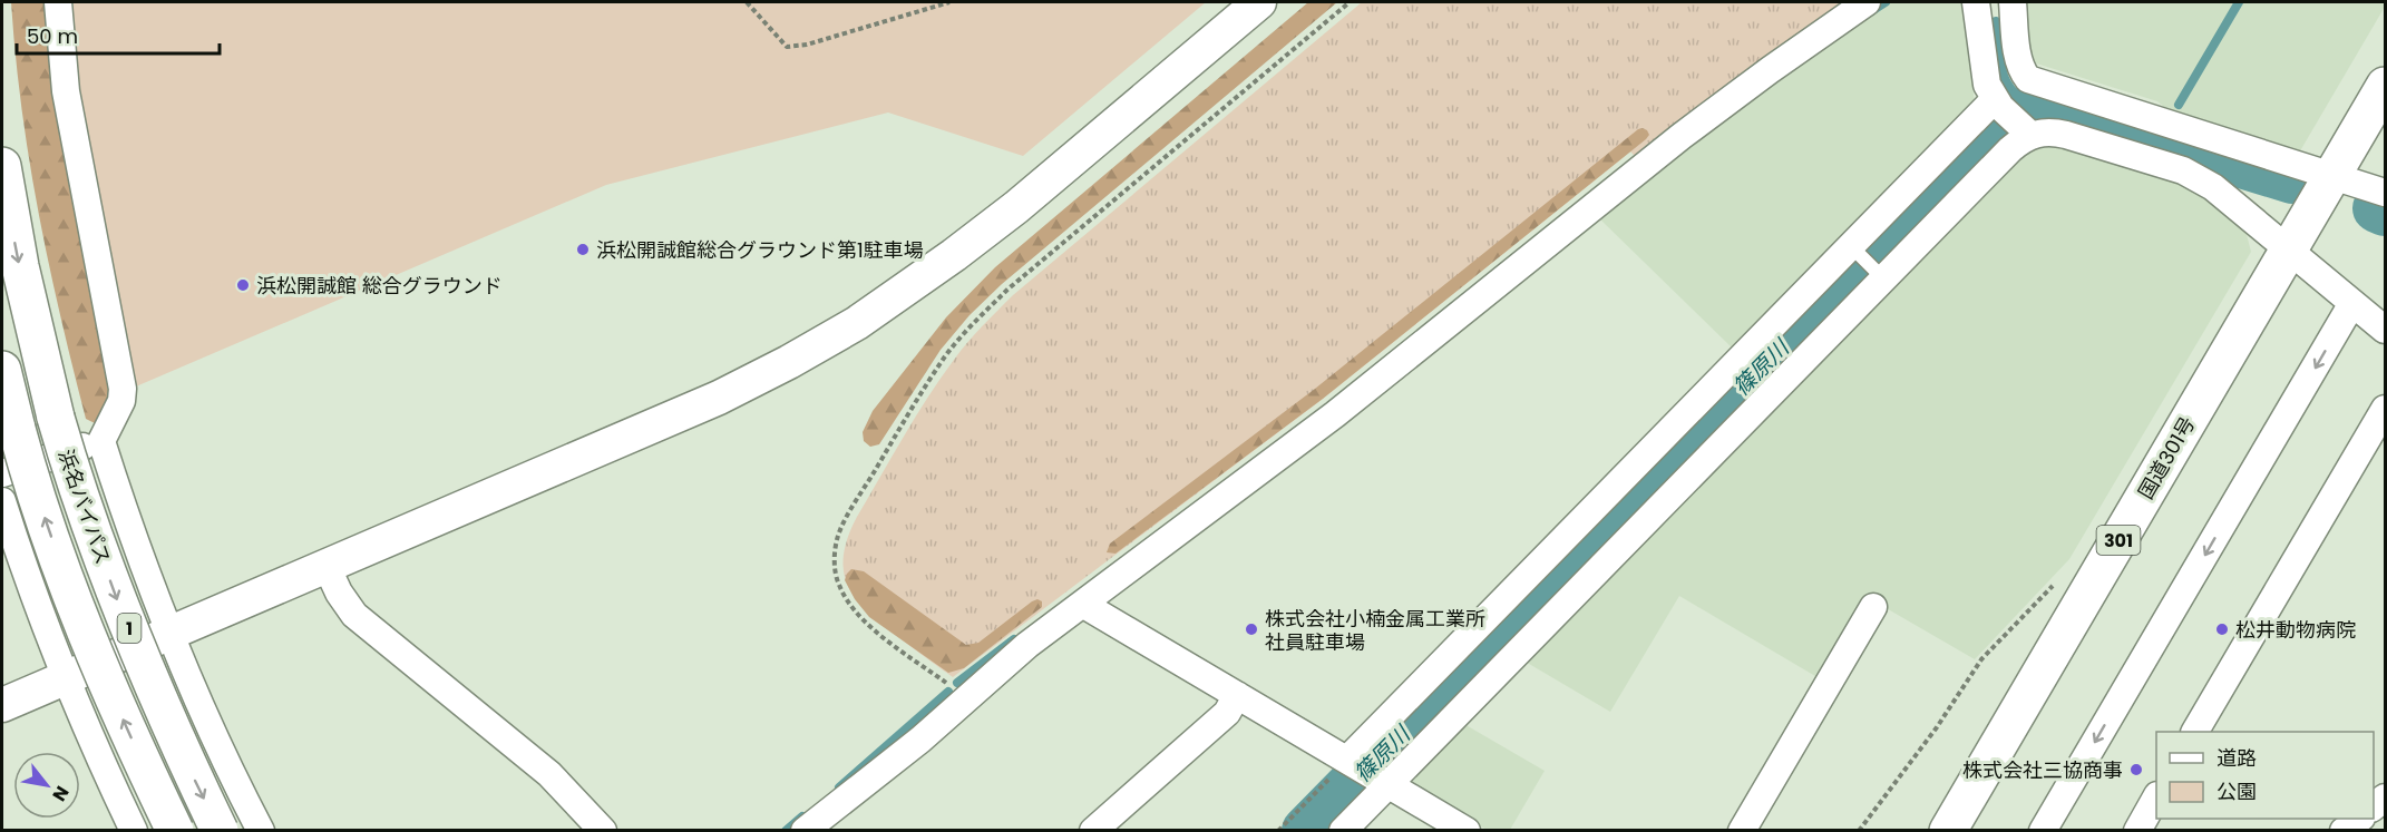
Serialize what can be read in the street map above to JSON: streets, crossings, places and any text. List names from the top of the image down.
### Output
{
  "streets": {
    "highway": [
      "国道301号",
      "浜名バイパス",
      "301",
      "1"
    ]
  },
  "water": ["篠原川"],
  "places": [
    "浜松開誠館総合グラウンド第1駐車場",
    "浜松開誠館 総合グラウンド",
    "株式会社小楠金属工業所 社員駐車場",
    "松井動物病院",
    "株式会社三協商事"
  ],
  "legend": ["道路", "公園"],
  "scale_bar": "50 m",
  "north": "bottom right"
}
